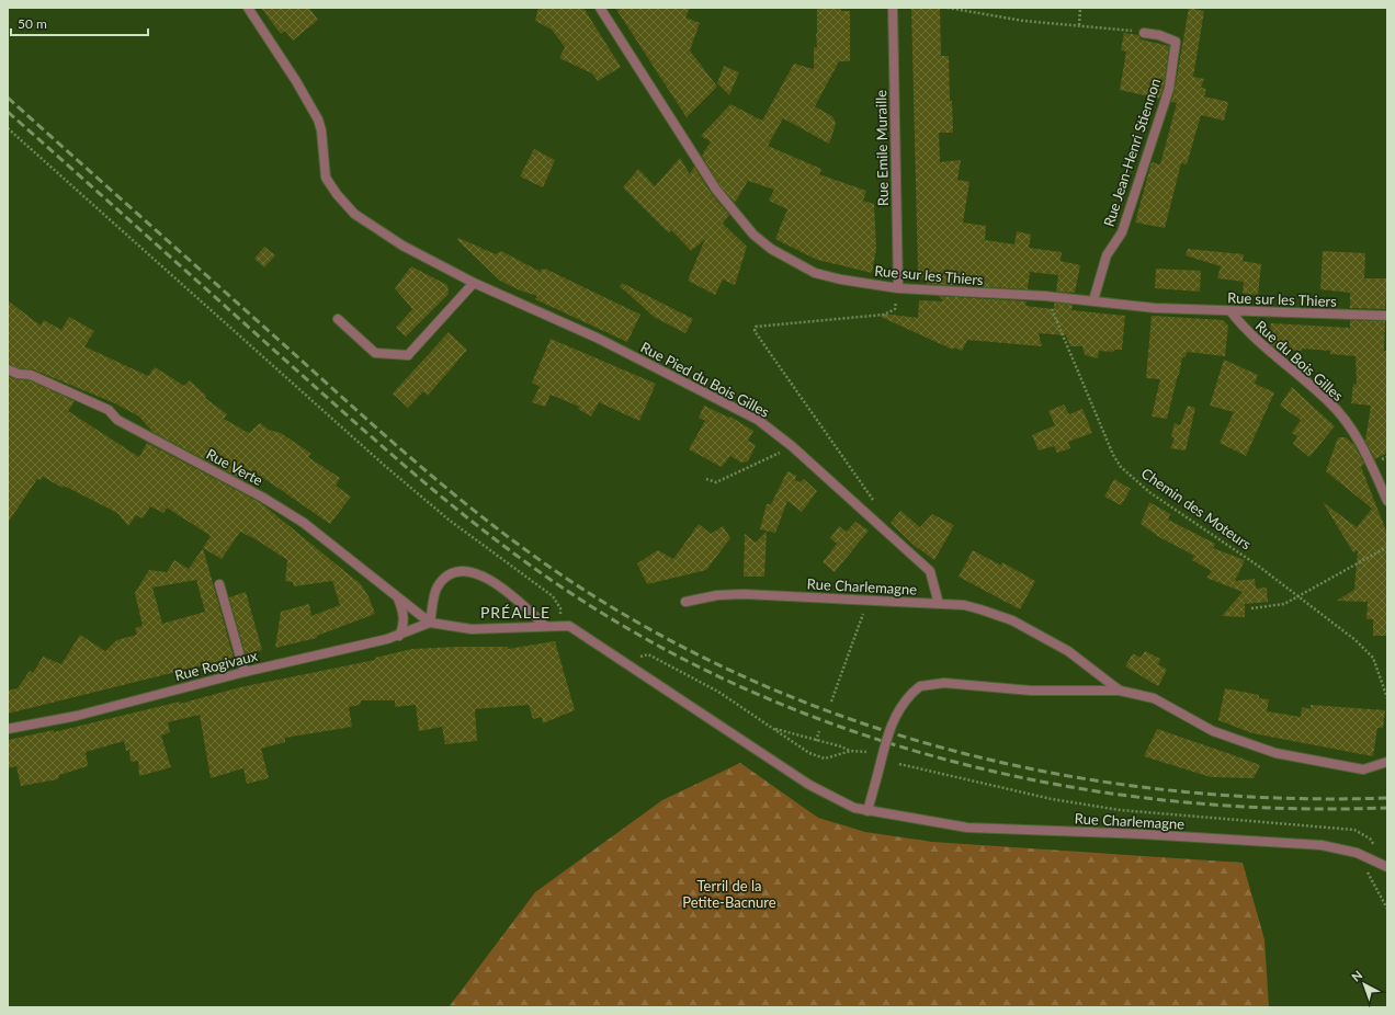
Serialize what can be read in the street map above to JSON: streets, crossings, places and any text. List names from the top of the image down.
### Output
{
  "streets": {
    "street": [
      "Rue Emile Muraille",
      "Rue Jean-Henri Stiennon",
      "Rue sur les Thiers",
      "Rue du Bois Gilles",
      "Rue Pied du Bois Gilles",
      "Rue Verte",
      "Rue Charlemagne",
      "Rue Rogivaux"
    ],
    "path": ["Chemin des Moteurs"]
  },
  "crossings": [
    ["Rue Emile Muraille", "Rue sur les Thiers"],
    ["Rue Jean-Henri Stiennon", "Rue sur les Thiers"],
    ["Rue sur les Thiers", "Rue du Bois Gilles"],
    ["Rue sur les Thiers", "Chemin des Moteurs"],
    ["Rue Pied du Bois Gilles", "Rue Charlemagne"],
    ["Rue Verte", "Rue Charlemagne"],
    ["Rue Verte", "Rue Rogivaux"],
    ["Rue Charlemagne", "Rue Rogivaux"]
  ],
  "districts": ["PRÉALLE"],
  "parks": ["Terril de la Petite-Bacnure"],
  "scale_bar": "50 m",
  "north": "top left"
}
